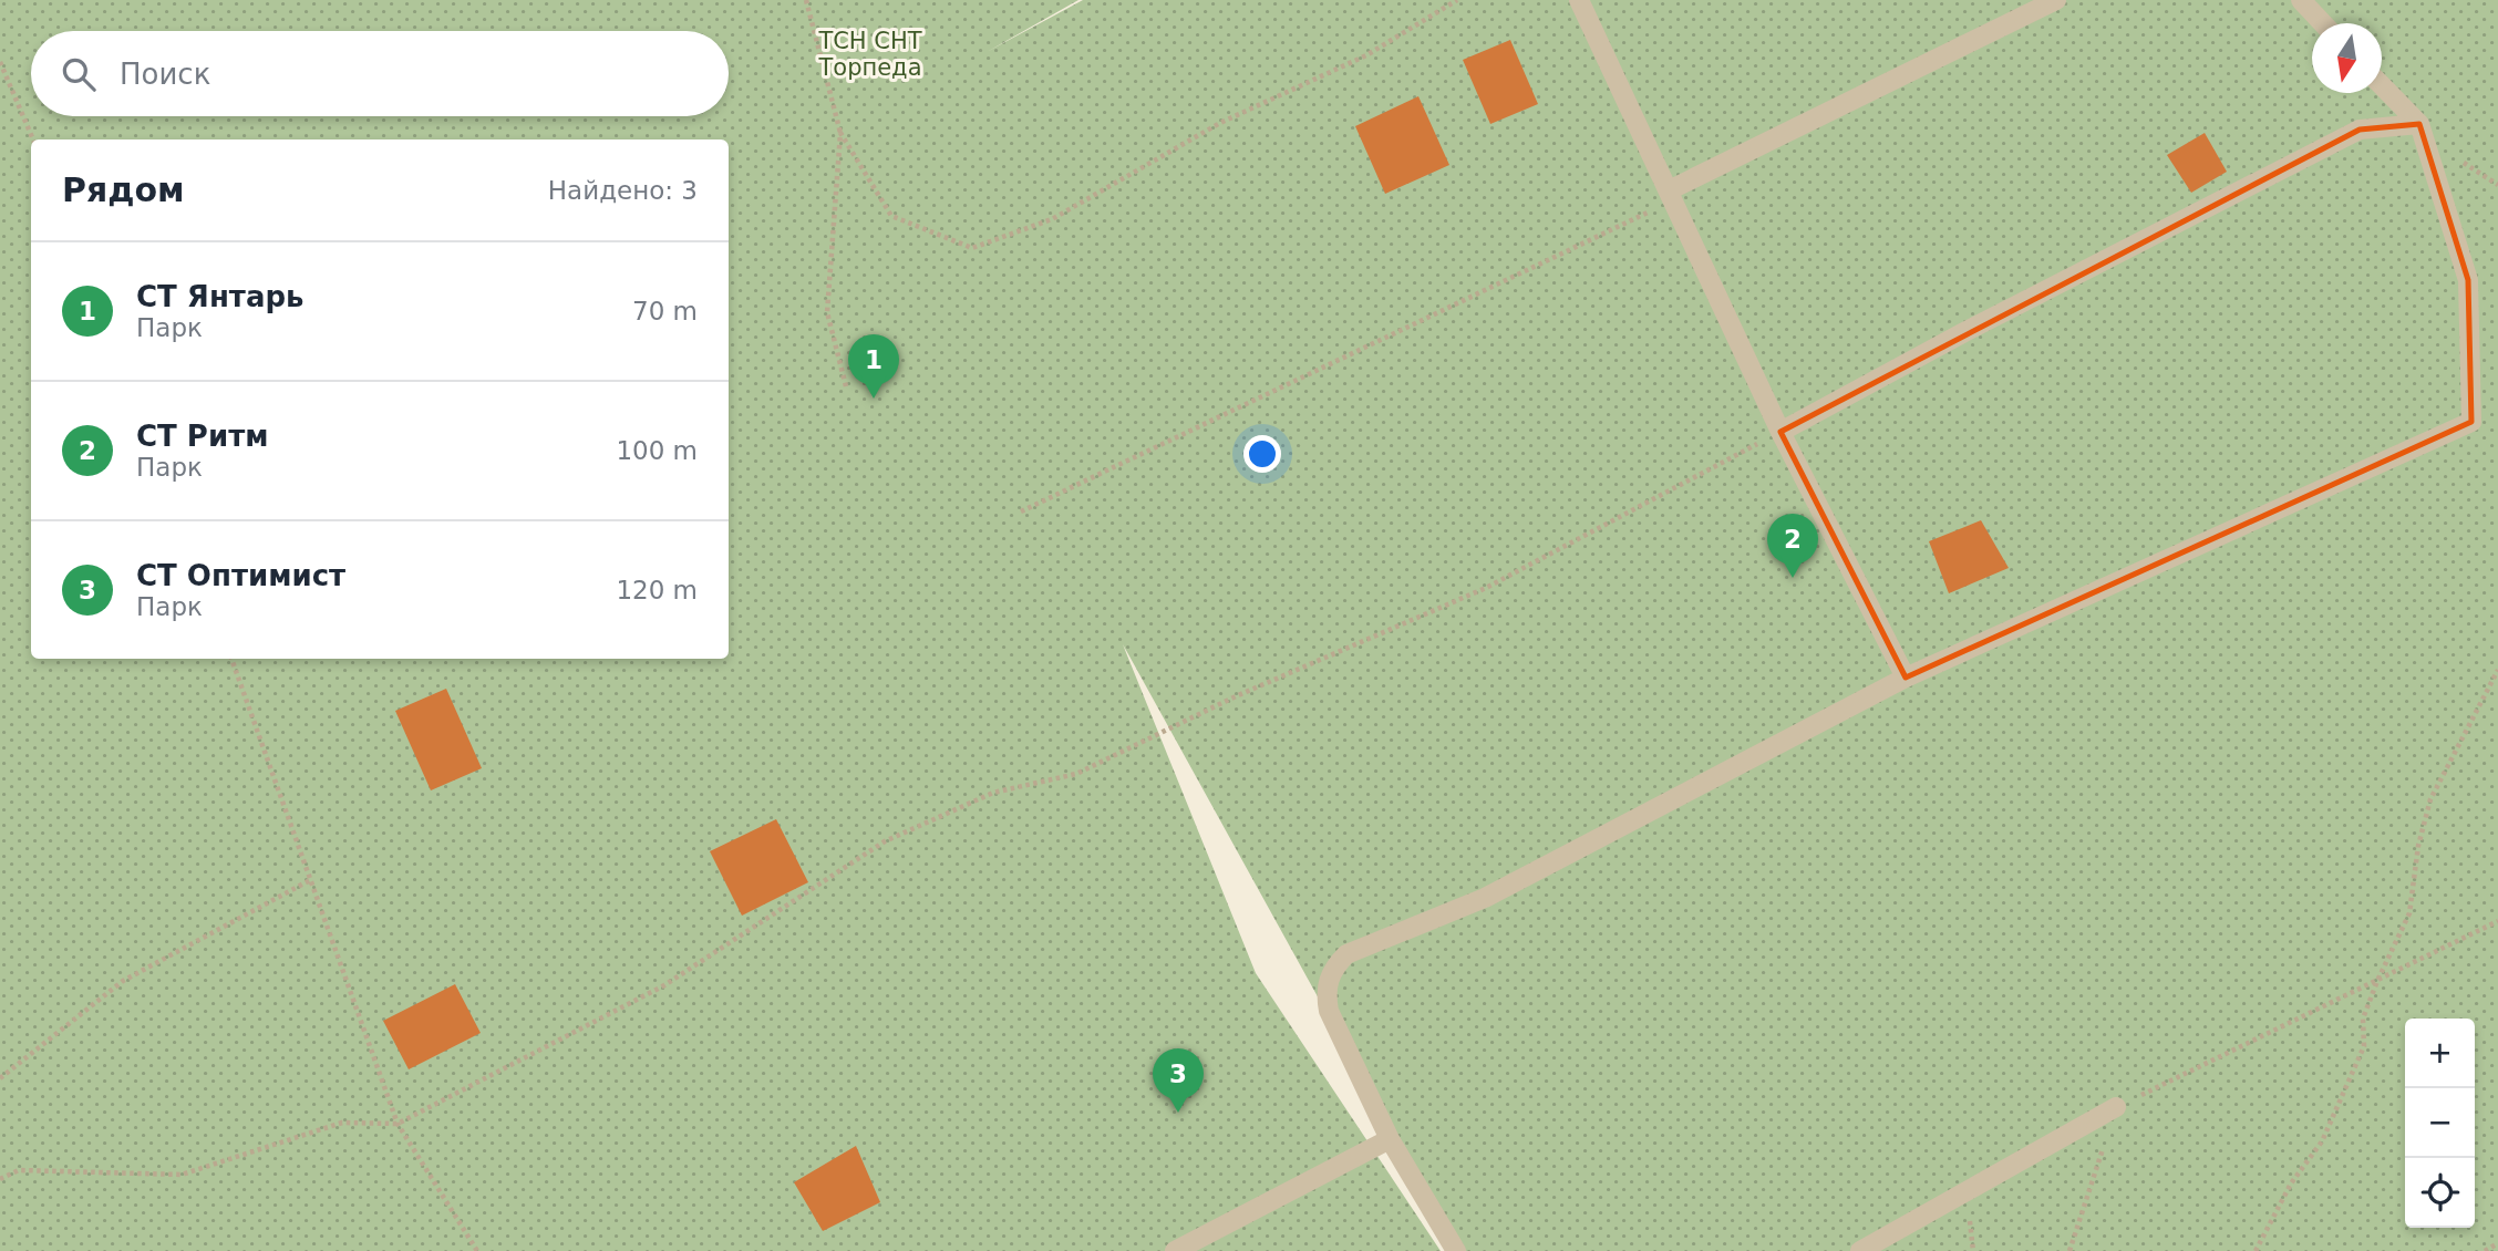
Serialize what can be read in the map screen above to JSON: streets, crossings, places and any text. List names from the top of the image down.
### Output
{
  "parks": ["ТСН СНТ Торпеда"],
  "north": "bottom",
  "page": {
    "search": "Поиск",
    "heading": ["Рядом", "Найдено: 3"],
    "list": [
      {
        "mark": "1",
        "name": "СТ Янтарь",
        "note": "Парк",
        "value": "70 m"
      },
      {
        "mark": "2",
        "name": "СТ Ритм",
        "note": "Парк",
        "value": "100 m"
      },
      {
        "mark": "3",
        "name": "СТ Оптимист",
        "note": "Парк",
        "value": "120 m"
      }
    ],
    "pins": ["1", "2", "3"],
    "map_buttons": ["+", "−"]
  }
}
